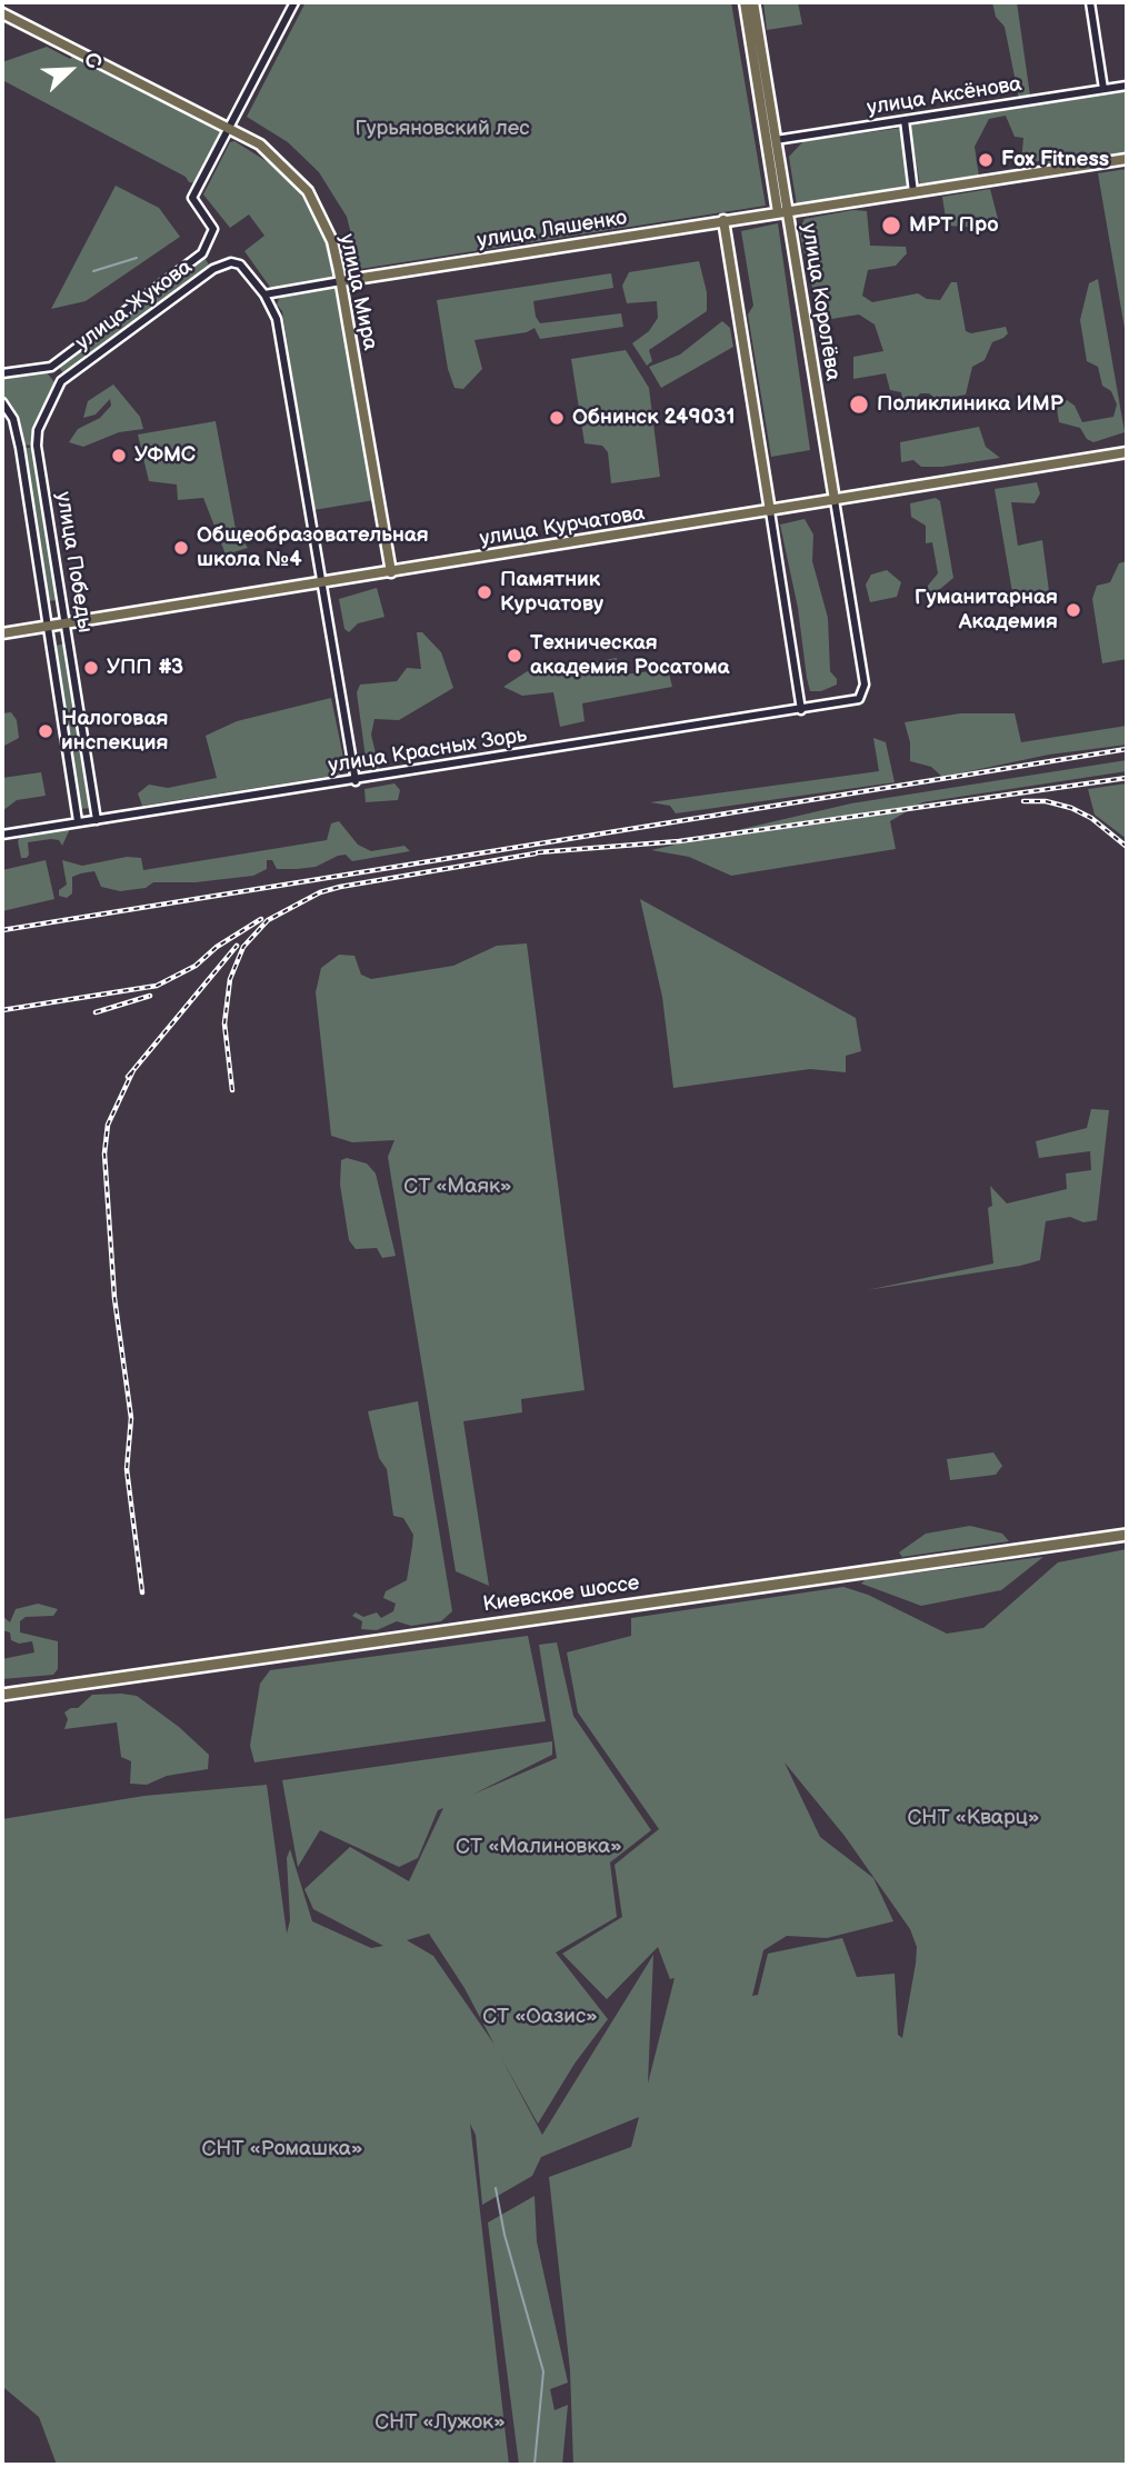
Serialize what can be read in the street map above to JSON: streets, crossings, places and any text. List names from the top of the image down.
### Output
{
  "streets": {
    "highway": ["Киевское шоссе"],
    "main road": [
      "улица Ляшенко",
      "улица Мира",
      "улица Королёва",
      "улица Курчатова"
    ],
    "street": [
      "улица Аксёнова",
      "улица Жукова",
      "улица Победы",
      "улица Красных Зорь"
    ]
  },
  "crossings": [
    ["улица Аксёнова", "улица Королёва"],
    ["улица Ляшенко", "улица Мира"],
    ["улица Ляшенко", "улица Королёва"],
    ["улица Мира", "улица Жукова"],
    ["улица Мира", "улица Курчатова"],
    ["улица Королёва", "улица Курчатова"],
    ["улица Королёва", "улица Красных Зорь"],
    ["улица Жукова", "улица Победы"],
    ["улица Курчатова", "улица Победы"],
    ["улица Победы", "улица Красных Зорь"]
  ],
  "parks": [
    "Гурьяновский лес",
    "СТ «Маяк»",
    "СНТ «Кварц»",
    "СТ «Малиновка»",
    "СТ «Оазис»",
    "СНТ «Ромашка»",
    "СНТ «Лужок»"
  ],
  "places": [
    "Fox Fitness",
    "МРТ Про",
    "Поликлиника ИМР",
    "Обнинск 249031",
    "УФМС",
    "Общеобразовательная школа №4",
    "Памятник Курчатову",
    "Гуманитарная Академия",
    "Техническая академия Росатома",
    "УПП #3",
    "Налоговая инспекция"
  ],
  "north": "top right"
}
